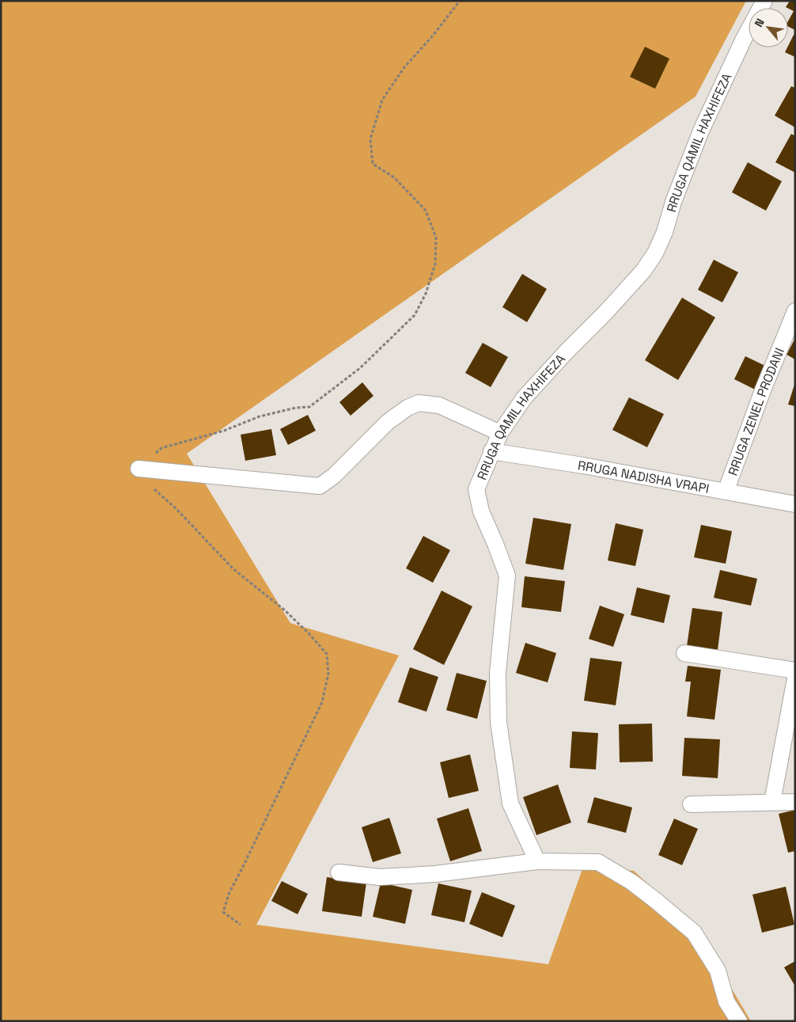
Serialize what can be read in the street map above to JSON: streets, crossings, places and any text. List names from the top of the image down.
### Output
{
  "streets": {
    "street": ["RRUGA QAMIL HAXHIFEZA", "RRUGA ZENEL PRODANI", "RRUGA NADISHA VRAPI"]
  },
  "crossings": [
    ["RRUGA QAMIL HAXHIFEZA", "RRUGA NADISHA VRAPI"],
    ["RRUGA ZENEL PRODANI", "RRUGA NADISHA VRAPI"]
  ],
  "north": "top left"
}
